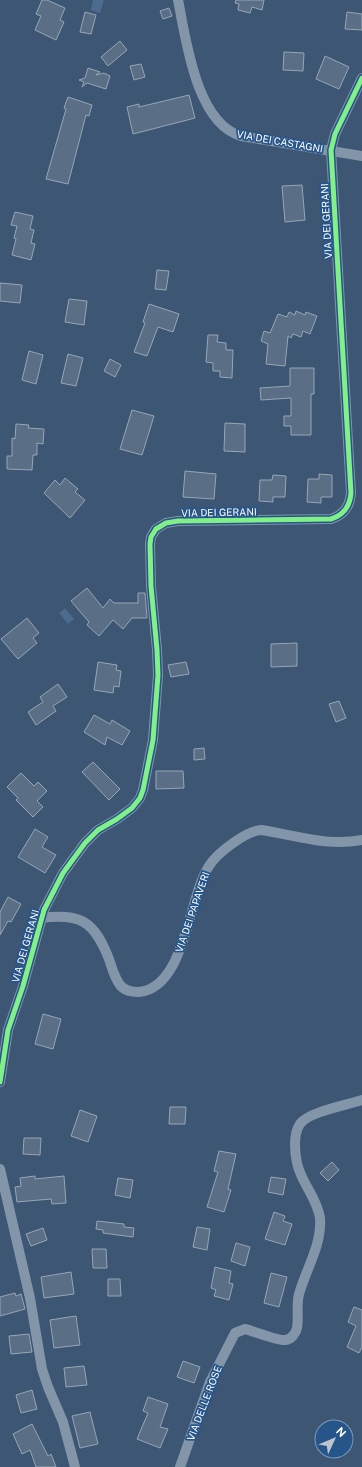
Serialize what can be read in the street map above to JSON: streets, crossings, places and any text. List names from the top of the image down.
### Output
{
  "streets": {
    "street": [
      "VIA DEI CASTAGNI",
      "VIA DEI GERANI",
      "VIA DEI PAPAVERI",
      "VIA DELLE ROSE"
    ]
  },
  "crossings": [
    ["VIA DEI CASTAGNI", "VIA DEI GERANI"],
    ["VIA DEI GERANI", "VIA DEI PAPAVERI"]
  ],
  "north": "top right"
}
